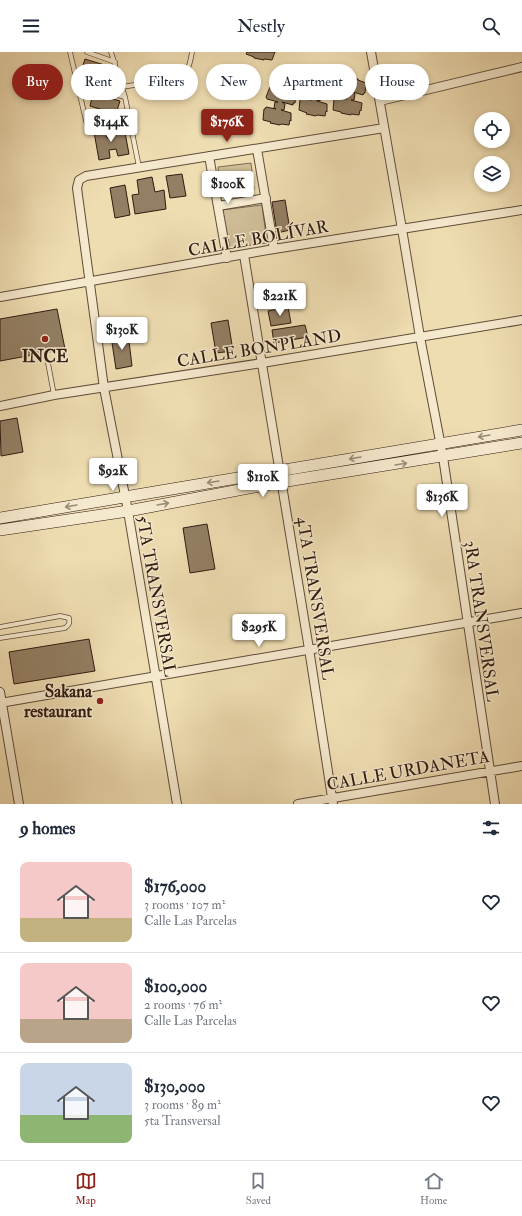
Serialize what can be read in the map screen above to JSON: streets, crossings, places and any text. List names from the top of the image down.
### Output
{
  "streets": {
    "street": [
      "CALLE BOLÍVAR",
      "CALLE BONPLAND",
      "5TA TRANSVERSAL",
      "4TA TRANSVERSAL",
      "3RA TRANSVERSAL",
      "CALLE URDANETA"
    ]
  },
  "crossings": [
    ["CALLE BOLÍVAR", "5TA TRANSVERSAL"],
    ["CALLE BOLÍVAR", "4TA TRANSVERSAL"],
    ["CALLE BOLÍVAR", "3RA TRANSVERSAL"],
    ["CALLE BONPLAND", "5TA TRANSVERSAL"],
    ["CALLE BONPLAND", "4TA TRANSVERSAL"],
    ["CALLE BONPLAND", "3RA TRANSVERSAL"],
    ["4TA TRANSVERSAL", "CALLE URDANETA"],
    ["3RA TRANSVERSAL", "CALLE URDANETA"]
  ],
  "places": ["INCE", "Sakana restaurant"],
  "page": {
    "header": "Nestly",
    "chip": [
      "Buy",
      "Rent",
      "Filters",
      "New",
      "Apartment",
      "House"
    ],
    "price": [
      "$144K",
      "$176K",
      "$100K",
      "$221K",
      "$130K",
      "$92K",
      "$110K",
      "$136K",
      "$295K"
    ],
    "heading": "9 homes",
    "list": [
      {
        "name": "$176,000",
        "note": "3 rooms · 107 m² · Calle Las Parcelas"
      },
      {
        "name": "$100,000",
        "note": "2 rooms · 76 m² · Calle Las Parcelas"
      },
      {
        "name": "$130,000",
        "note": "3 rooms · 89 m² · 5ta Transversal"
      }
    ],
    "tabs": ["Map", "Saved", "Home"]
  }
}
